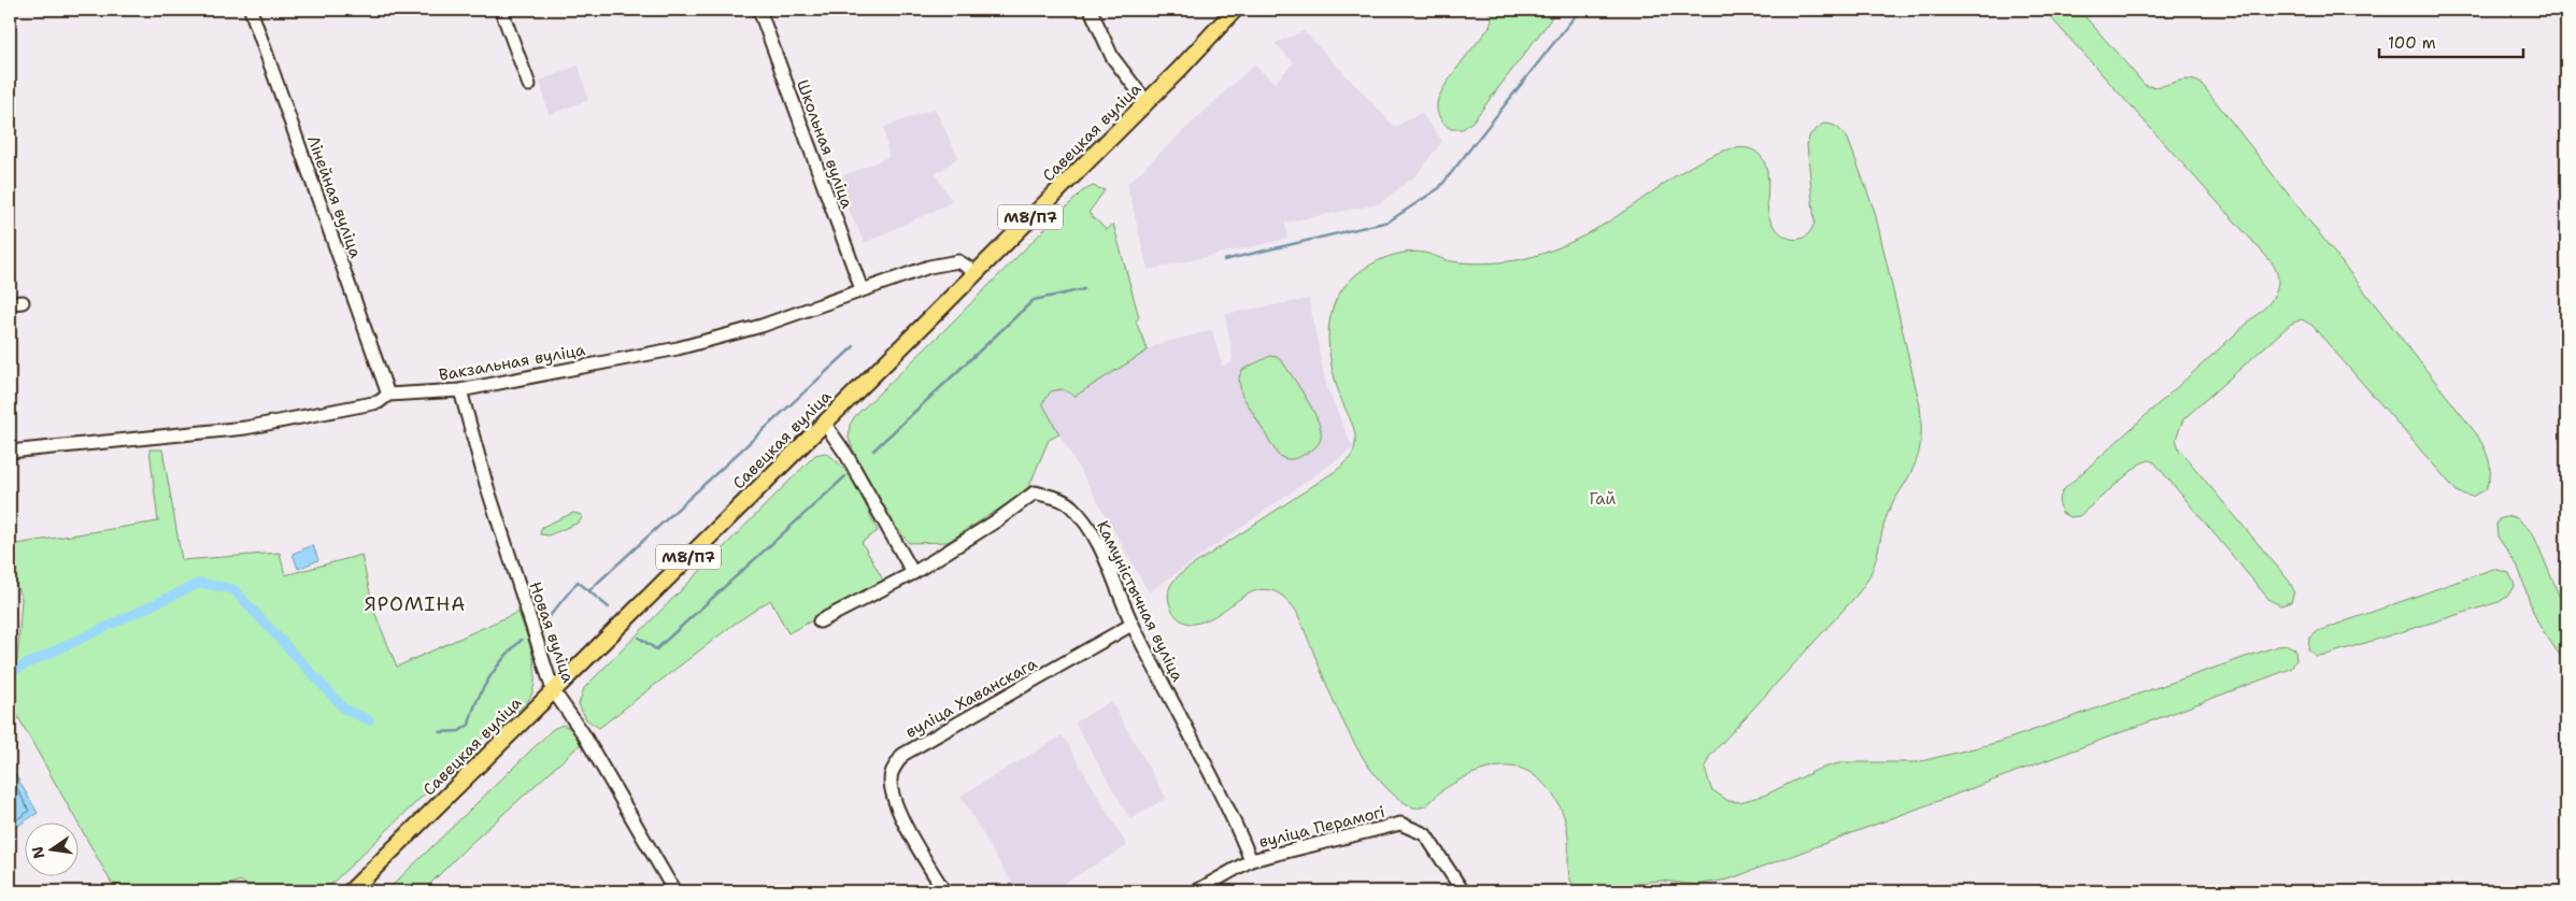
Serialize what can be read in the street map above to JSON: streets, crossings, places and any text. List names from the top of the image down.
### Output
{
  "streets": {
    "main road": ["Савецкая вуліца", "М8/П7"],
    "street": [
      "Школьная вуліца",
      "Лінейная вуліца",
      "Вакзальная вуліца",
      "Камуністычная вуліца",
      "Новая вуліца",
      "вуліца Хаванскага",
      "вуліца Перамогі"
    ]
  },
  "crossings": [
    ["Савецкая вуліца", "Вакзальная вуліца"],
    ["Савецкая вуліца", "Новая вуліца"],
    ["Школьная вуліца", "Вакзальная вуліца"],
    ["Лінейная вуліца", "Вакзальная вуліца"],
    ["Вакзальная вуліца", "Новая вуліца"],
    ["Камуністычная вуліца", "вуліца Хаванскага"],
    ["Камуністычная вуліца", "вуліца Перамогі"]
  ],
  "districts": ["ЯРОМІНА"],
  "parks": ["Гай"],
  "scale_bar": "100 m",
  "north": "left"
}
